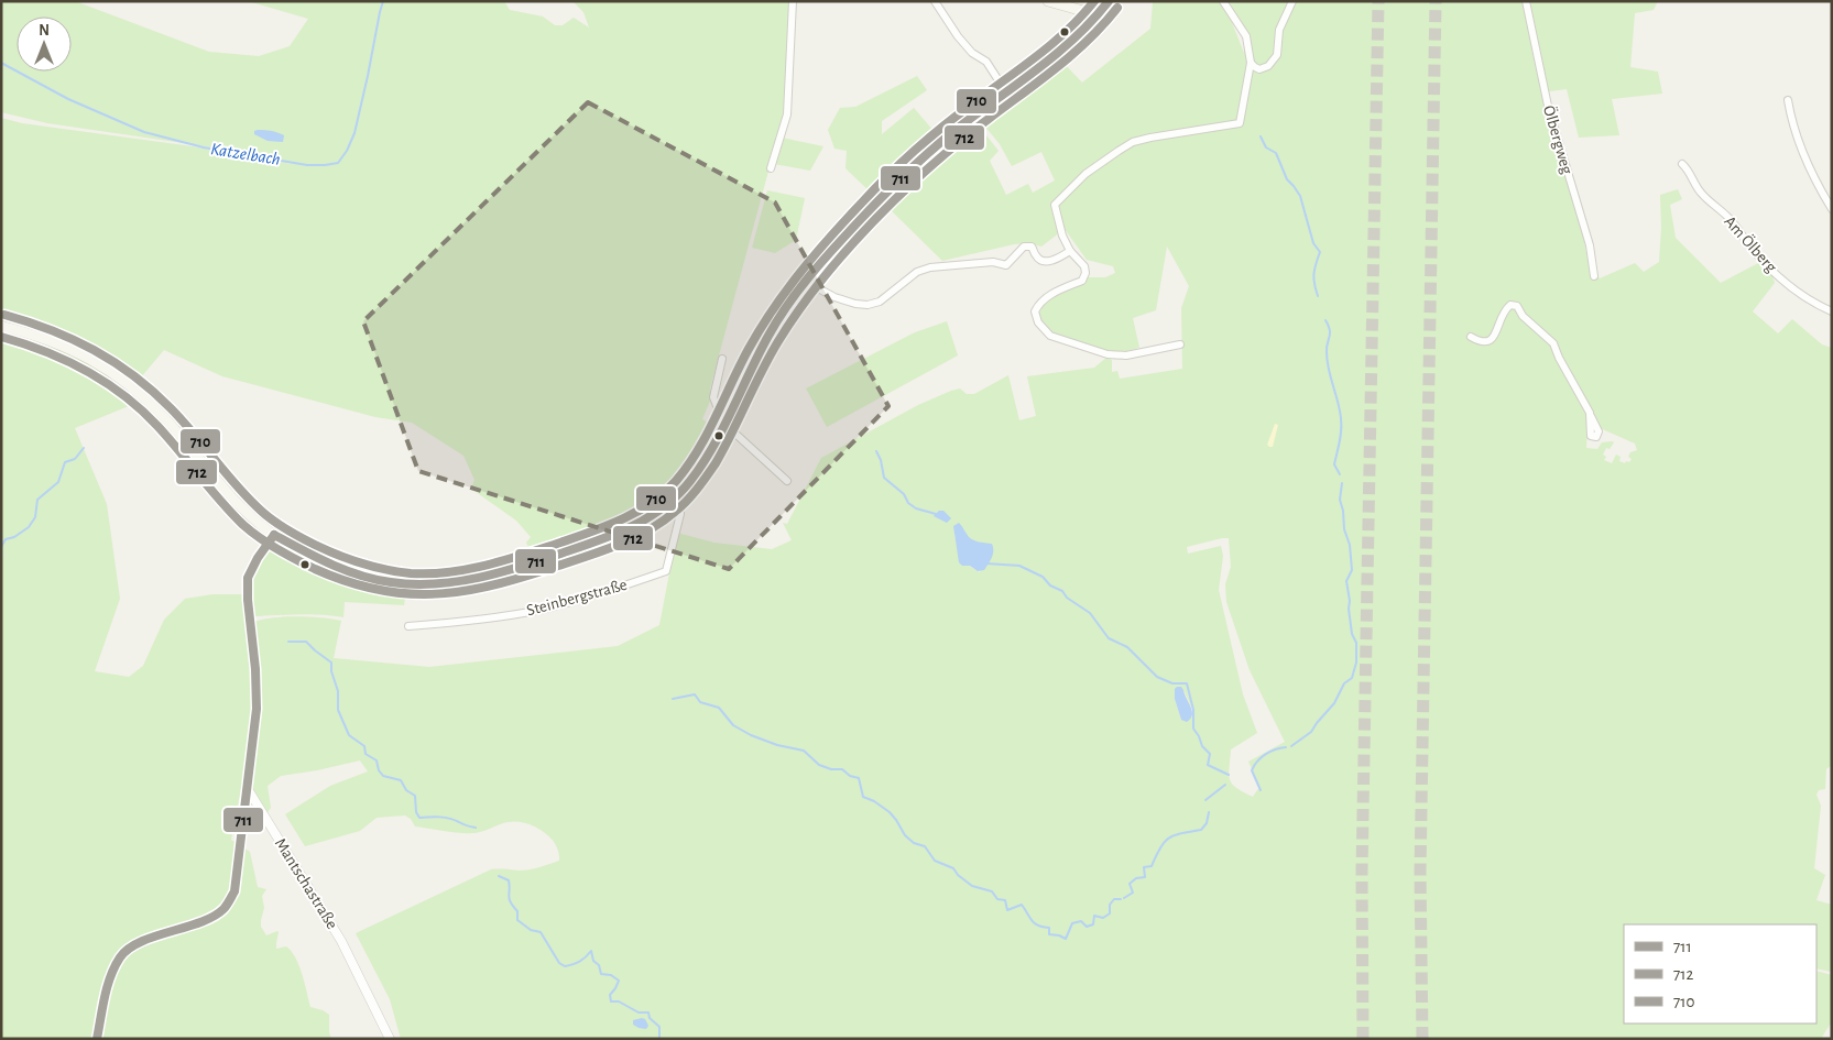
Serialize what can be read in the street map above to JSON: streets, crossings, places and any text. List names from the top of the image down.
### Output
{
  "streets": {
    "street": [
      "Ölbergweg",
      "Am Ölberg",
      "Steinbergstraße",
      "Mantschastraße"
    ]
  },
  "water": ["Katzelbach"],
  "lines": ["transit line 711", "transit line 710", "transit line 712"],
  "legend": ["711", "712", "710"],
  "north": "top"
}
